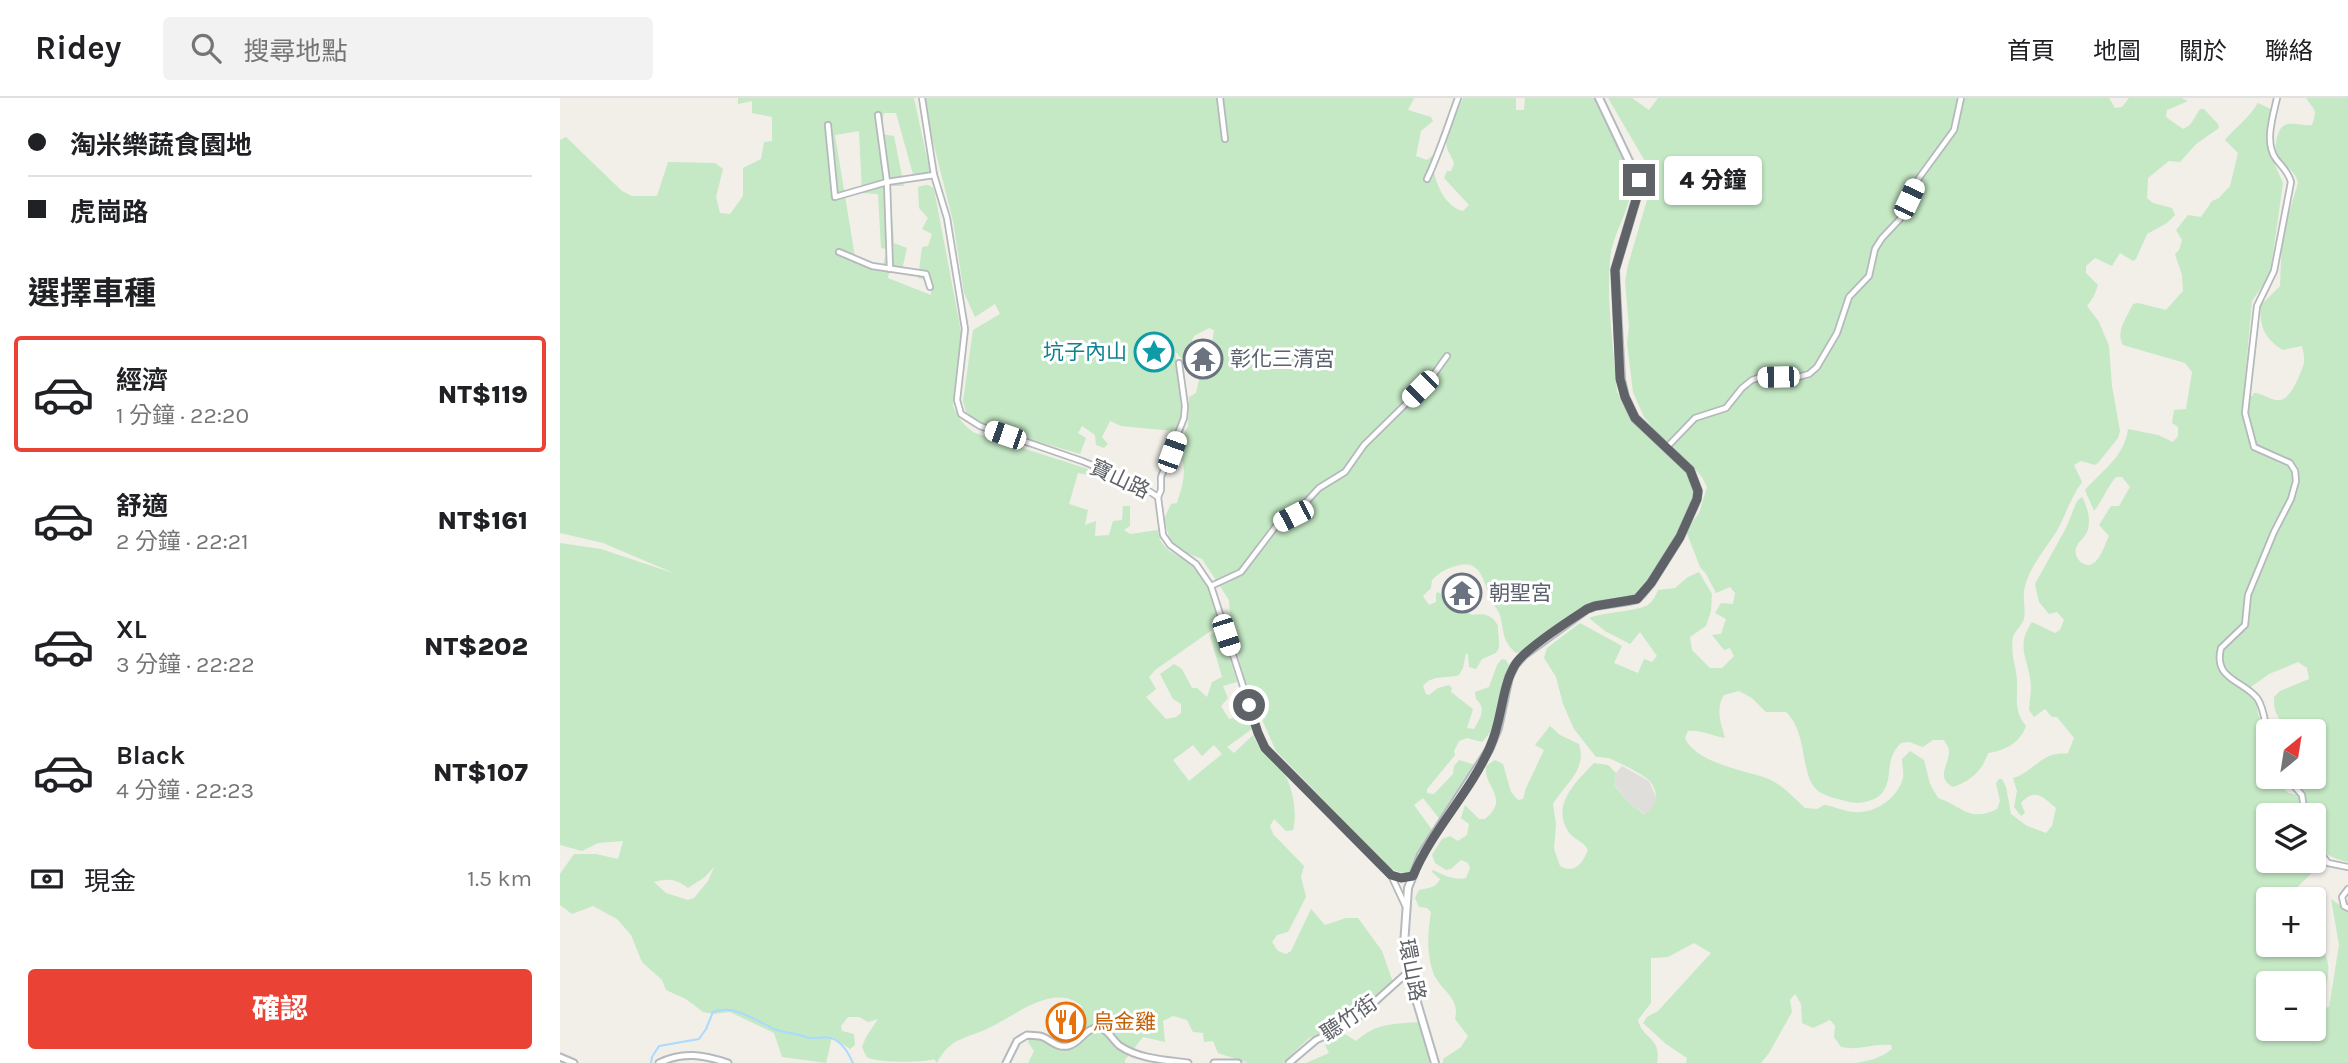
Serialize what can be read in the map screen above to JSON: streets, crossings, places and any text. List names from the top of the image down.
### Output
{
  "streets": {
    "main road": ["環山路"],
    "street": ["寶山路", "聽竹街"]
  },
  "crossings": [
    ["寶山路", "環山路"],
    ["環山路", "聽竹街"]
  ],
  "places": {
    "place": ["坑子內山"],
    "temple": ["彰化三清宮", "朝聖宮"],
    "restaurant": ["烏金雞"]
  },
  "north": "top right",
  "page": {
    "header": "Ridey",
    "search": "搜尋地點",
    "nav": [
      "首頁",
      "地圖",
      "關於",
      "聯絡"
    ],
    "banner": ["淘米樂蔬食園地", "虎崗路"],
    "bubble": "4 分鐘",
    "heading": "選擇車種",
    "list": [
      {
        "name": "經濟",
        "note": "1 分鐘 · 22:20",
        "value": "NT$119"
      },
      {
        "name": "舒適",
        "note": "2 分鐘 · 22:21",
        "value": "NT$161"
      },
      {
        "name": "XL",
        "note": "3 分鐘 · 22:22",
        "value": "NT$202"
      },
      {
        "name": "Black",
        "note": "4 分鐘 · 22:23",
        "value": "NT$107"
      }
    ],
    "map_buttons": ["+", "−"],
    "pay": ["現金", "1.5 km"],
    "buttons": "確認"
  }
}
